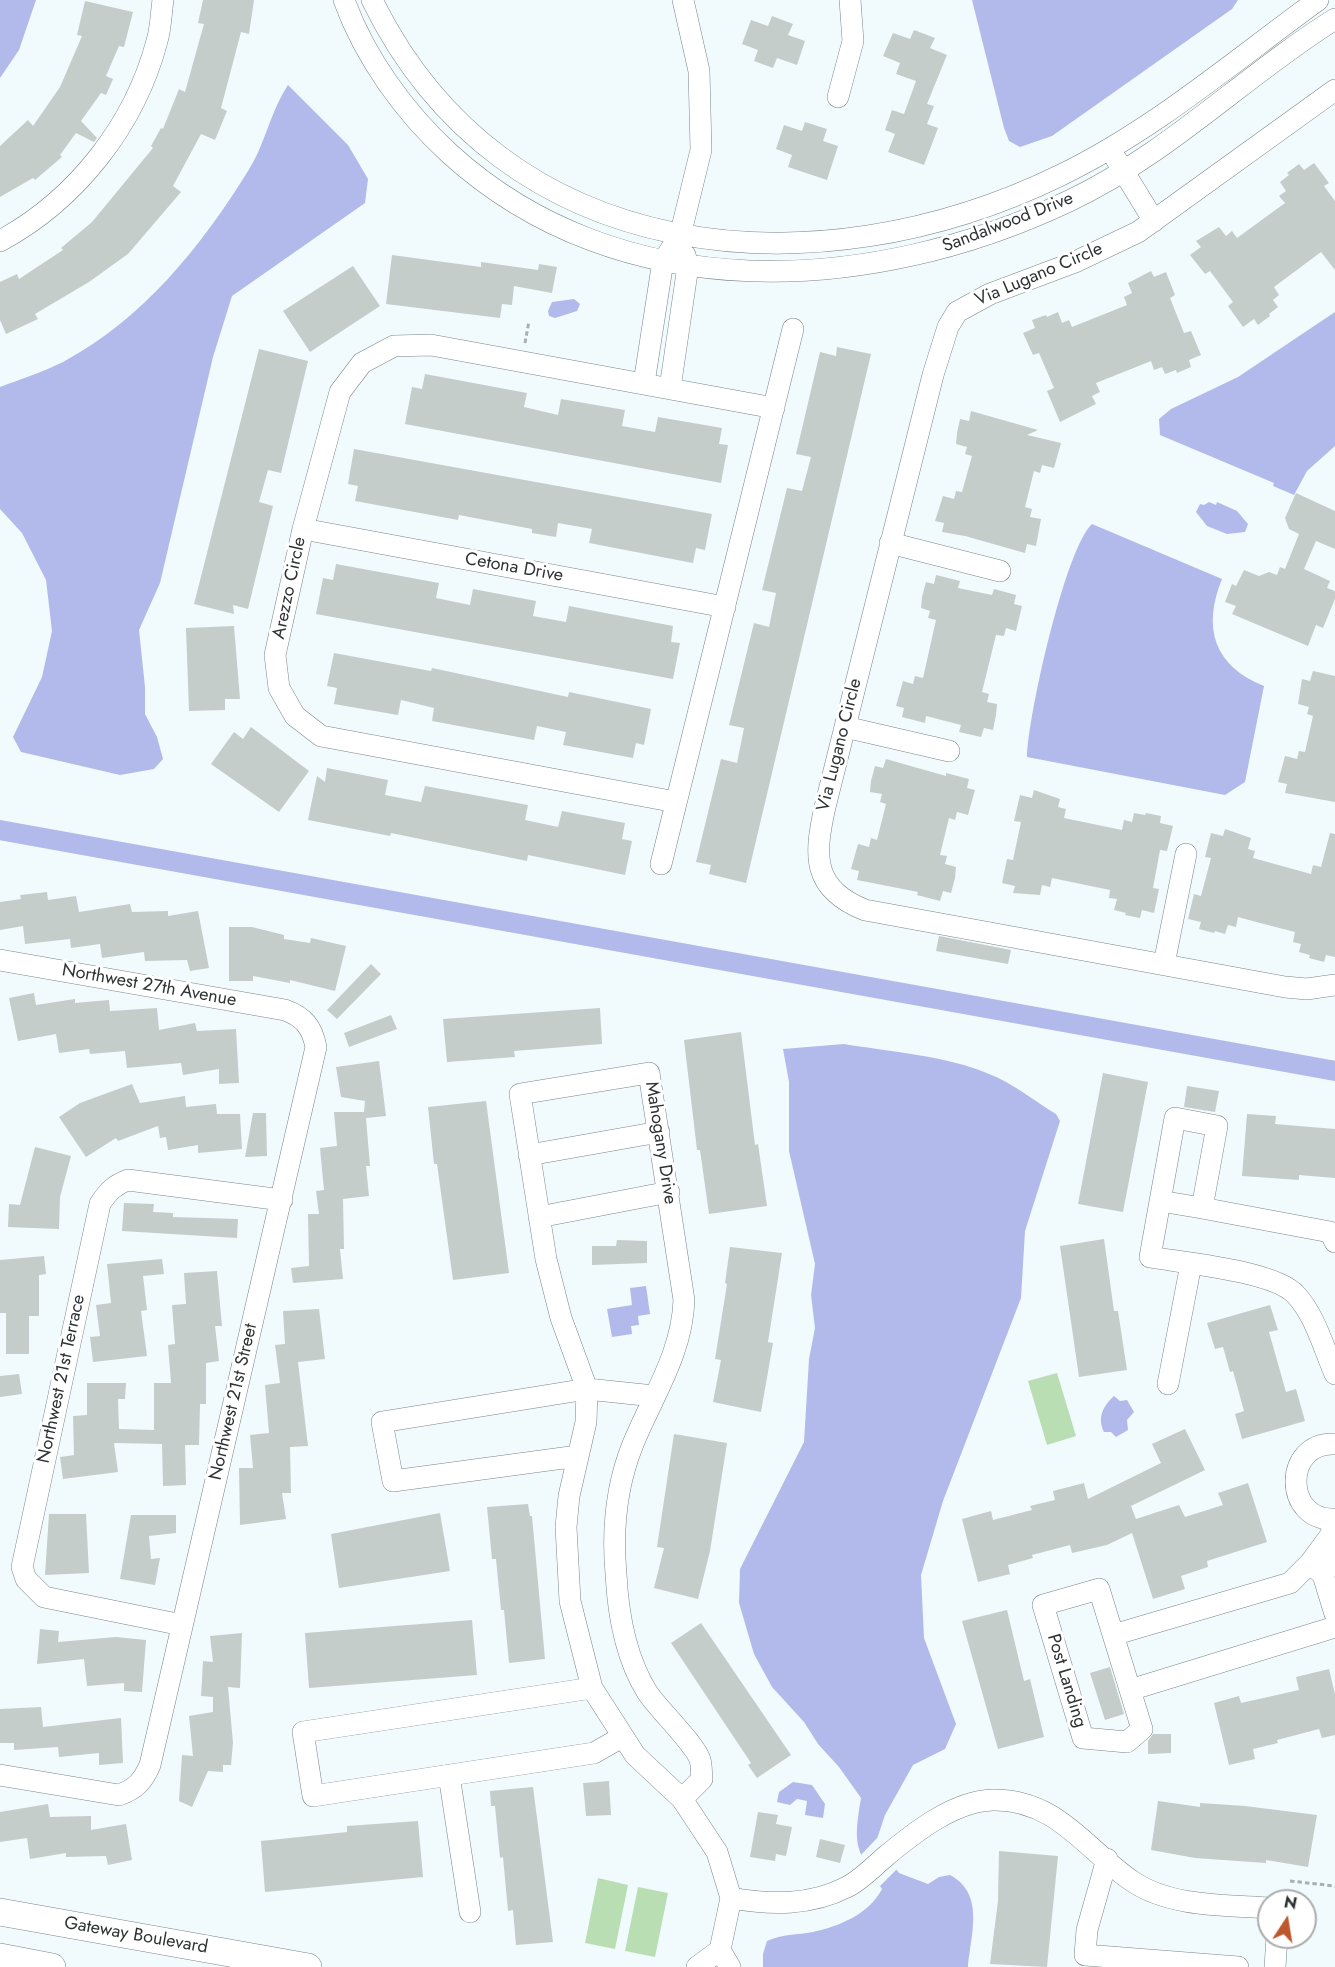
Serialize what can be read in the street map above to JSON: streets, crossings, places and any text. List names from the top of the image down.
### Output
{
  "streets": {
    "main road": ["Gateway Boulevard"],
    "street": [
      "Sandalwood Drive",
      "Via Lugano Circle",
      "Cetona Drive",
      "Arezzo Circle",
      "Northwest 27th Avenue",
      "Mahogany Drive",
      "Northwest 21st Terrace",
      "Northwest 21st Street",
      "Post Landing"
    ]
  },
  "crossings": [
    ["Cetona Drive", "Arezzo Circle"],
    ["Northwest 27th Avenue", "Northwest 21st Street"],
    ["Northwest 21st Terrace", "Northwest 21st Street"]
  ],
  "north": "top"
}
